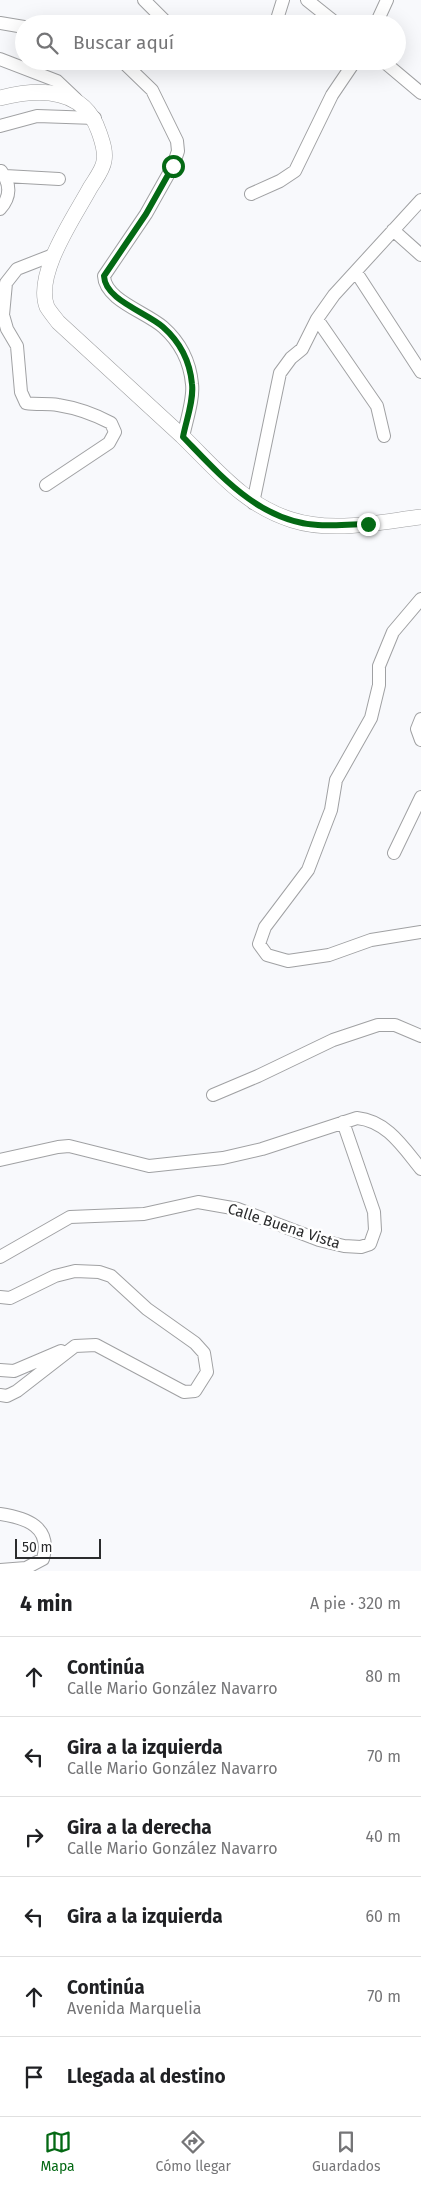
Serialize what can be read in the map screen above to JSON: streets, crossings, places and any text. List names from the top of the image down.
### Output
{
  "streets": {
    "street": ["Calle Buena Vista"]
  },
  "scale_bar": "50 m",
  "page": {
    "search": "Buscar aquí",
    "scale": "50 m",
    "heading": ["4 min", "A pie · 320 m"],
    "list": [
      ["Continúa", "Calle Mario González Navarro", "80 m"],
      ["Gira a la izquierda", "Calle Mario González Navarro", "70 m"],
      ["Gira a la derecha", "Calle Mario González Navarro", "40 m"],
      ["Gira a la izquierda", "60 m"],
      ["Continúa", "Avenida Marquelia", "70 m"],
      "Llegada al destino"
    ],
    "nav": ["Mapa", "Cómo llegar", "Guardados"]
  }
}
